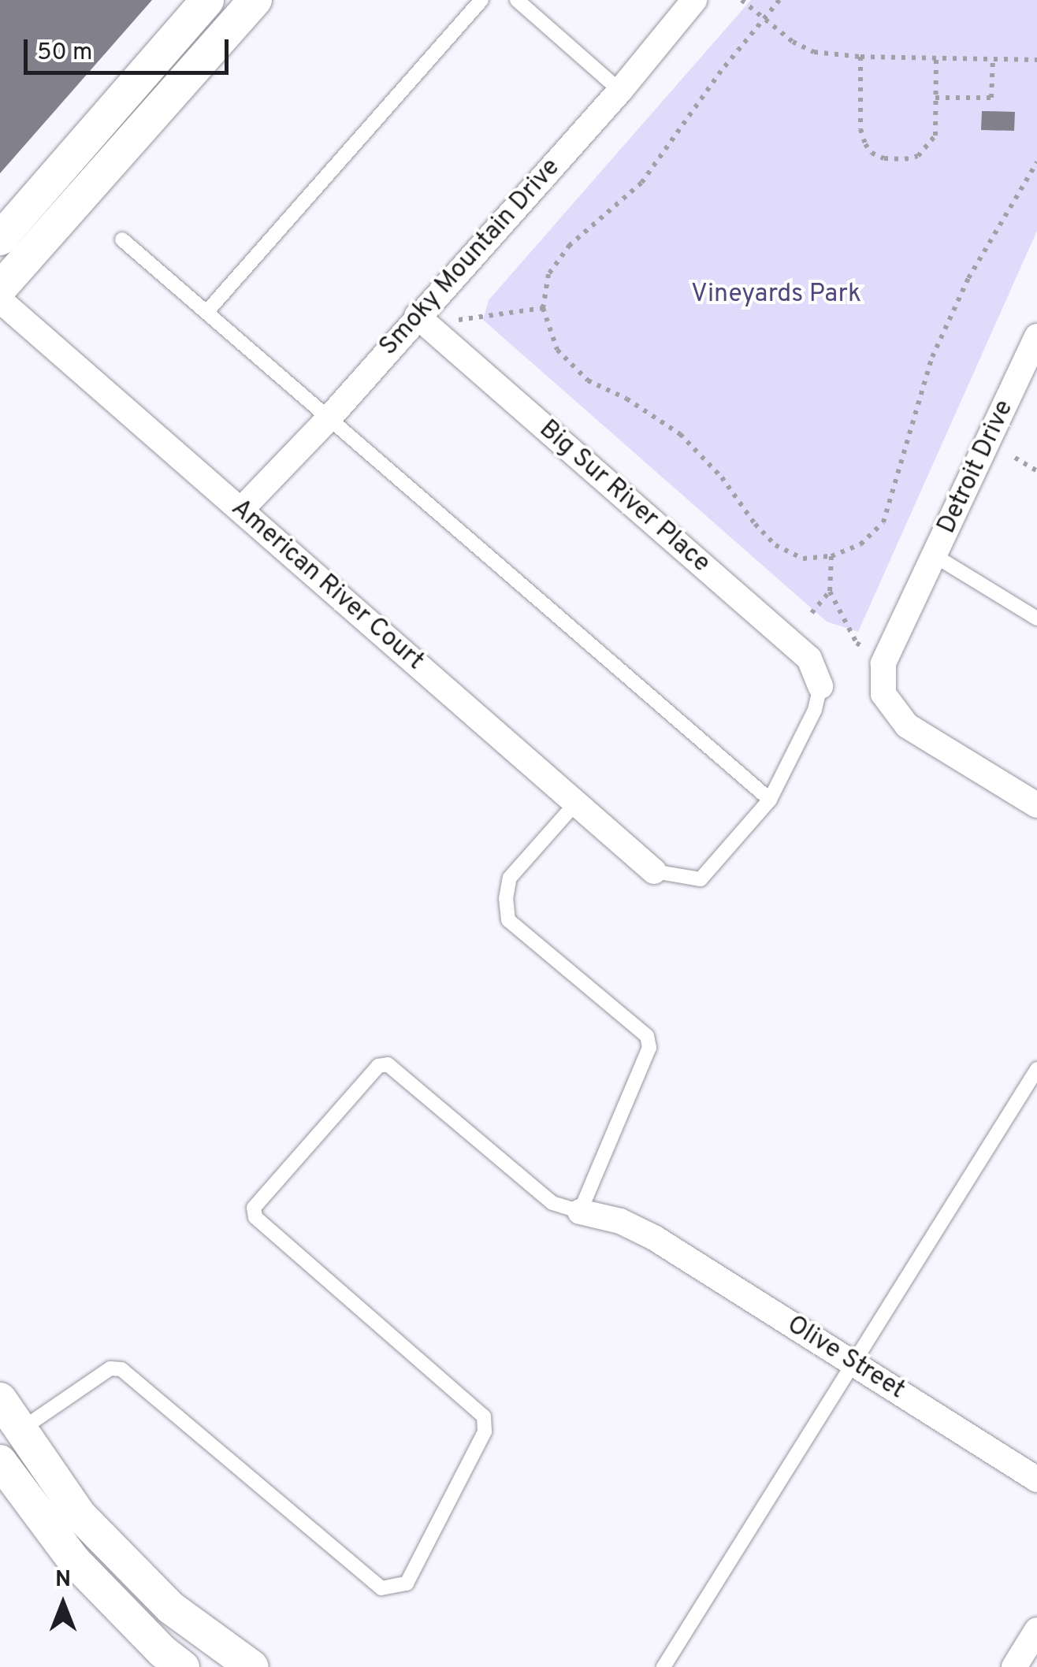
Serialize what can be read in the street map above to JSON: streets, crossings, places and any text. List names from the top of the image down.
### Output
{
  "streets": {
    "street": [
      "Smoky Mountain Drive",
      "Detroit Drive",
      "Big Sur River Place",
      "American River Court",
      "Olive Street"
    ]
  },
  "crossings": [
    ["Smoky Mountain Drive", "Big Sur River Place"],
    ["Smoky Mountain Drive", "American River Court"]
  ],
  "parks": ["Vineyards Park"],
  "scale_bar": "50 m",
  "north": "top"
}
